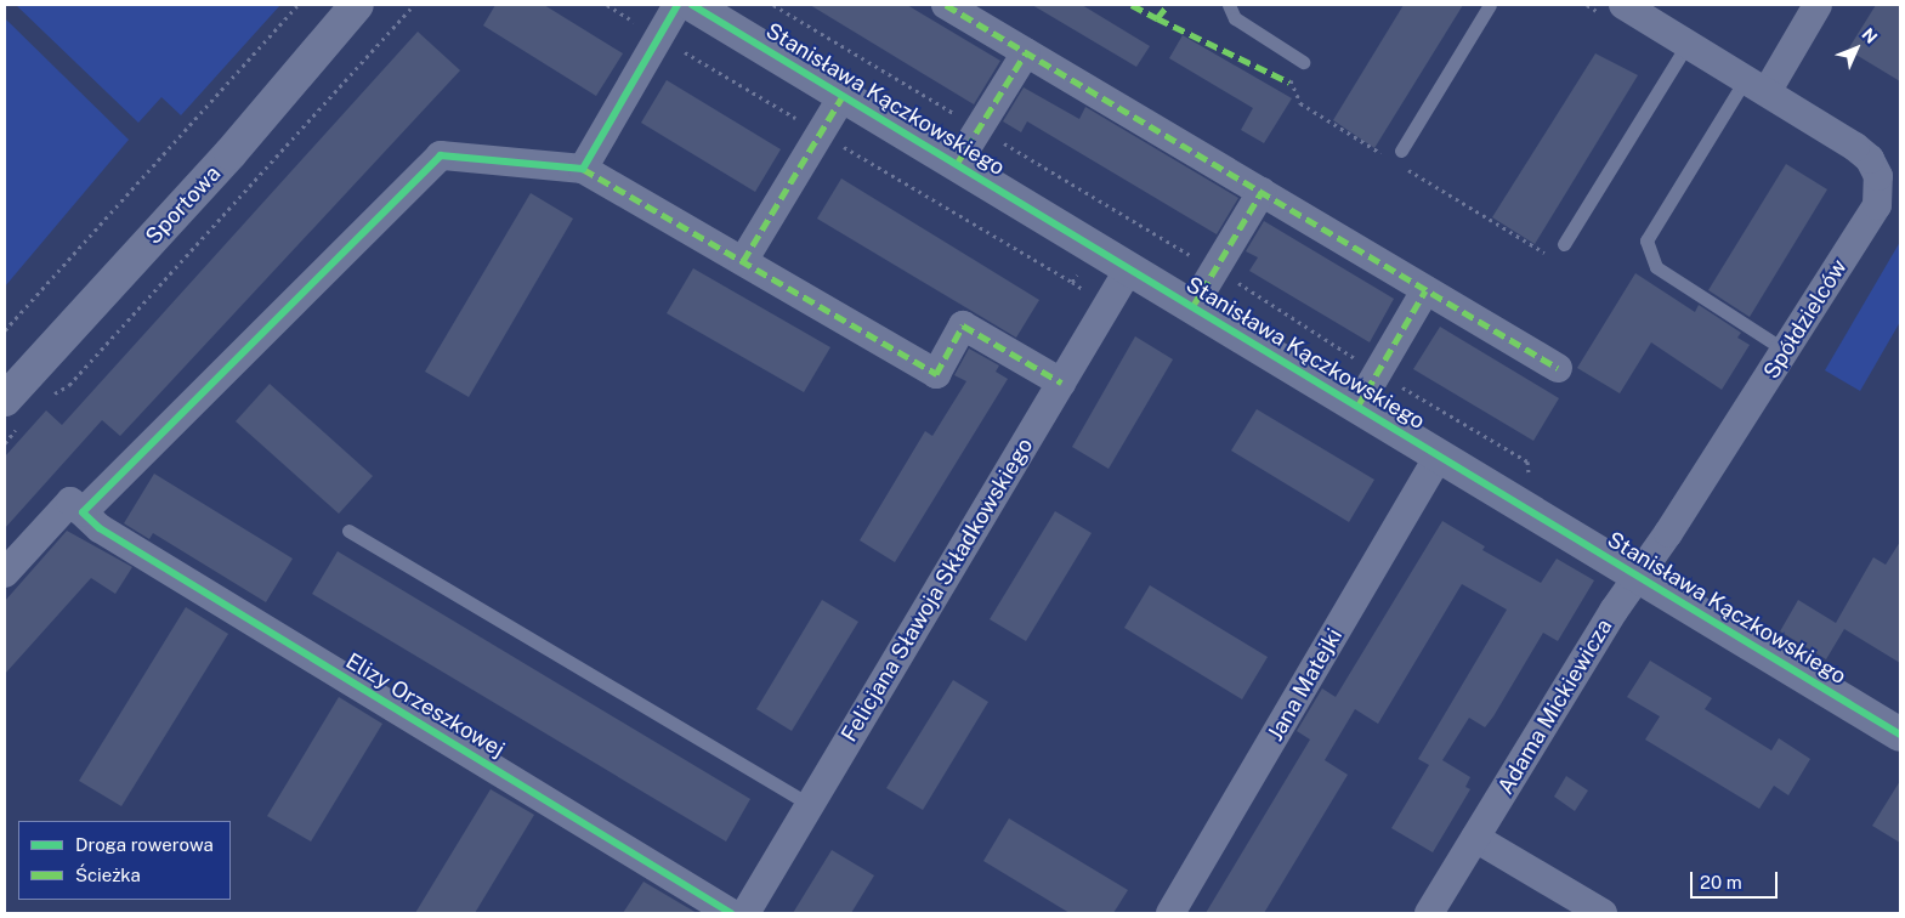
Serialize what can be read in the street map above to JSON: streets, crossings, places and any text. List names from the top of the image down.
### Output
{
  "streets": {
    "street": [
      "Stanisława Kączkowskiego",
      "Sportowa",
      "Spółdzielców",
      "Felicjana Sławoja Składkowskiego",
      "Jana Matejki",
      "Elizy Orzeszkowej",
      "Adama Mickiewicza"
    ]
  },
  "crossings": [
    ["Stanisława Kączkowskiego", "Spółdzielców"],
    ["Stanisława Kączkowskiego", "Felicjana Sławoja Składkowskiego"],
    ["Stanisława Kączkowskiego", "Jana Matejki"],
    ["Stanisława Kączkowskiego", "Adama Mickiewicza"],
    ["Spółdzielców", "Adama Mickiewicza"]
  ],
  "legend": ["Droga rowerowa", "Ścieżka"],
  "scale_bar": "20 m",
  "north": "top right"
}
